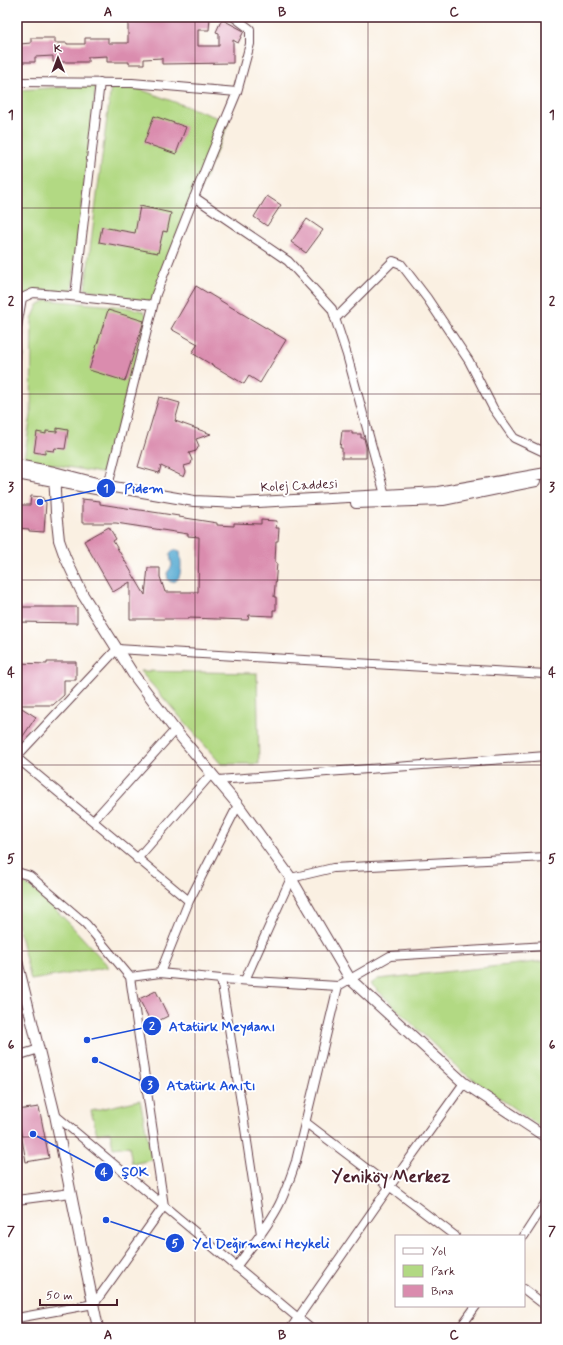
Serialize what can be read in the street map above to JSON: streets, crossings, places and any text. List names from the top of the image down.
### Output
{
  "streets": {
    "street": ["Kolej Caddesi"]
  },
  "districts": ["Yeniköy Merkez"],
  "places": [
    "Pidem",
    "Atatürk Meydanı",
    "Atatürk Anıtı",
    "ŞOK",
    "Yel Değirmeni Heykeli"
  ],
  "legend": ["Yol", "Park", "Bina"],
  "scale_bar": "50 m",
  "north": "top",
  "grid": {
    "columns": ["A", "B", "C"],
    "rows": [
      "1",
      "2",
      "3",
      "4",
      "5",
      "6",
      "7"
    ]
  }
}
